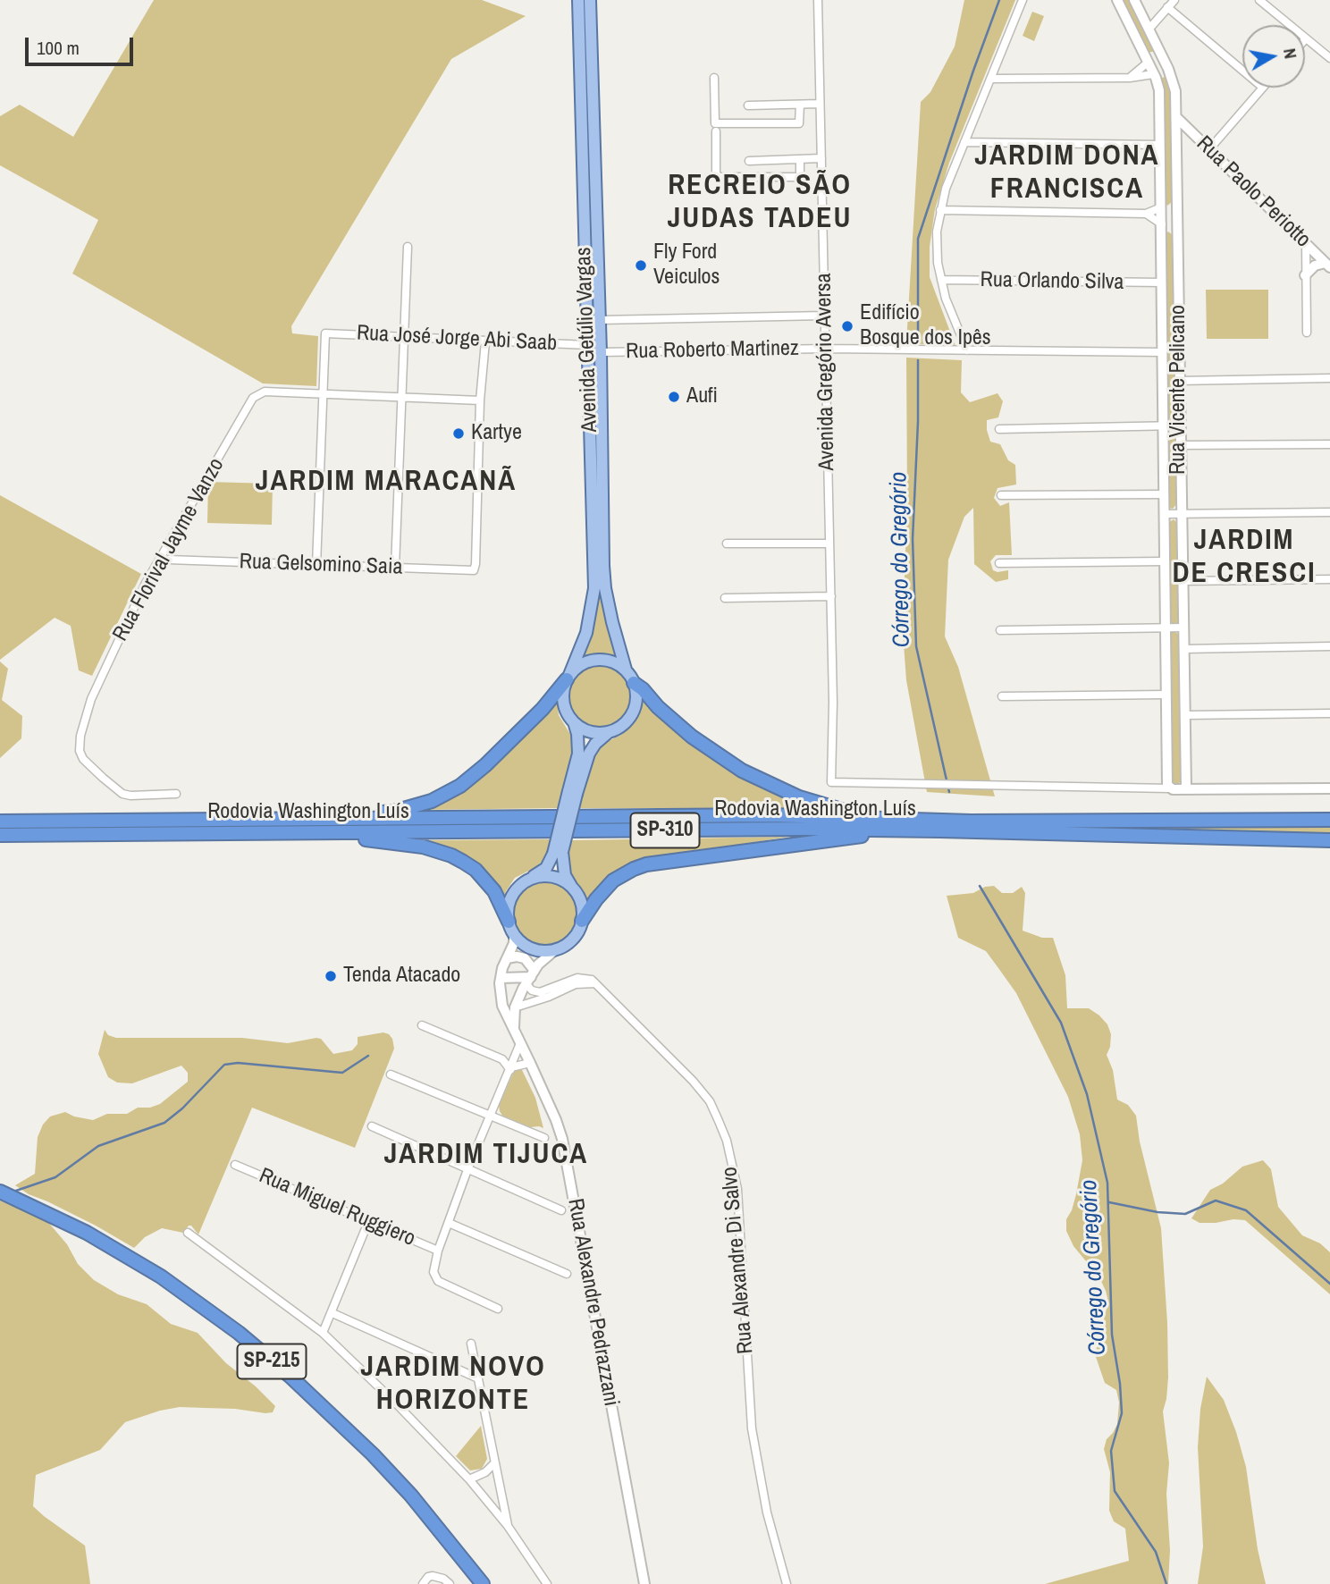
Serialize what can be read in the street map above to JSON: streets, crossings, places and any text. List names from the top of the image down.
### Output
{
  "streets": {
    "highway": ["Rodovia Washington Luís", "SP-310", "SP-215"],
    "main road": ["Avenida Getúlio Vargas"],
    "street": [
      "Rua Paolo Periotto",
      "Rua Orlando Silva",
      "Rua José Jorge Abi Saab",
      "Rua Roberto Martinez",
      "Avenida Gregório Aversa",
      "Rua Vicente Pelicano",
      "Rua Florival Jayme Vanzo",
      "Rua Gelsomino Saia",
      "Rua Miguel Ruggiero",
      "Rua Alexandre Di Salvo",
      "Rua Alexandre Pedrazzani"
    ]
  },
  "crossings": [
    ["Rua Paolo Periotto", "Rua Vicente Pelicano"],
    ["Rua Orlando Silva", "Rua Vicente Pelicano"],
    ["Rua José Jorge Abi Saab", "Avenida Getúlio Vargas"],
    ["Rua José Jorge Abi Saab", "Rua Florival Jayme Vanzo"],
    ["Avenida Getúlio Vargas", "Rua Roberto Martinez"],
    ["Rua Roberto Martinez", "Avenida Gregório Aversa"],
    ["Rua Roberto Martinez", "Rua Vicente Pelicano"],
    ["Avenida Gregório Aversa", "Rua Vicente Pelicano"]
  ],
  "districts": [
    "JARDIM DONA FRANCISCA",
    "RECREIO SÃO JUDAS TADEU",
    "JARDIM MARACANÃ",
    "JARDIM DE CRESCI",
    "JARDIM TIJUCA",
    "JARDIM NOVO HORIZONTE"
  ],
  "water": ["Córrego do Gregório"],
  "places": [
    "Fly Ford Veiculos",
    "Edifício Bosque dos Ipês",
    "Aufi",
    "Kartye",
    "Tenda Atacado"
  ],
  "scale_bar": "100 m",
  "north": "right"
}
